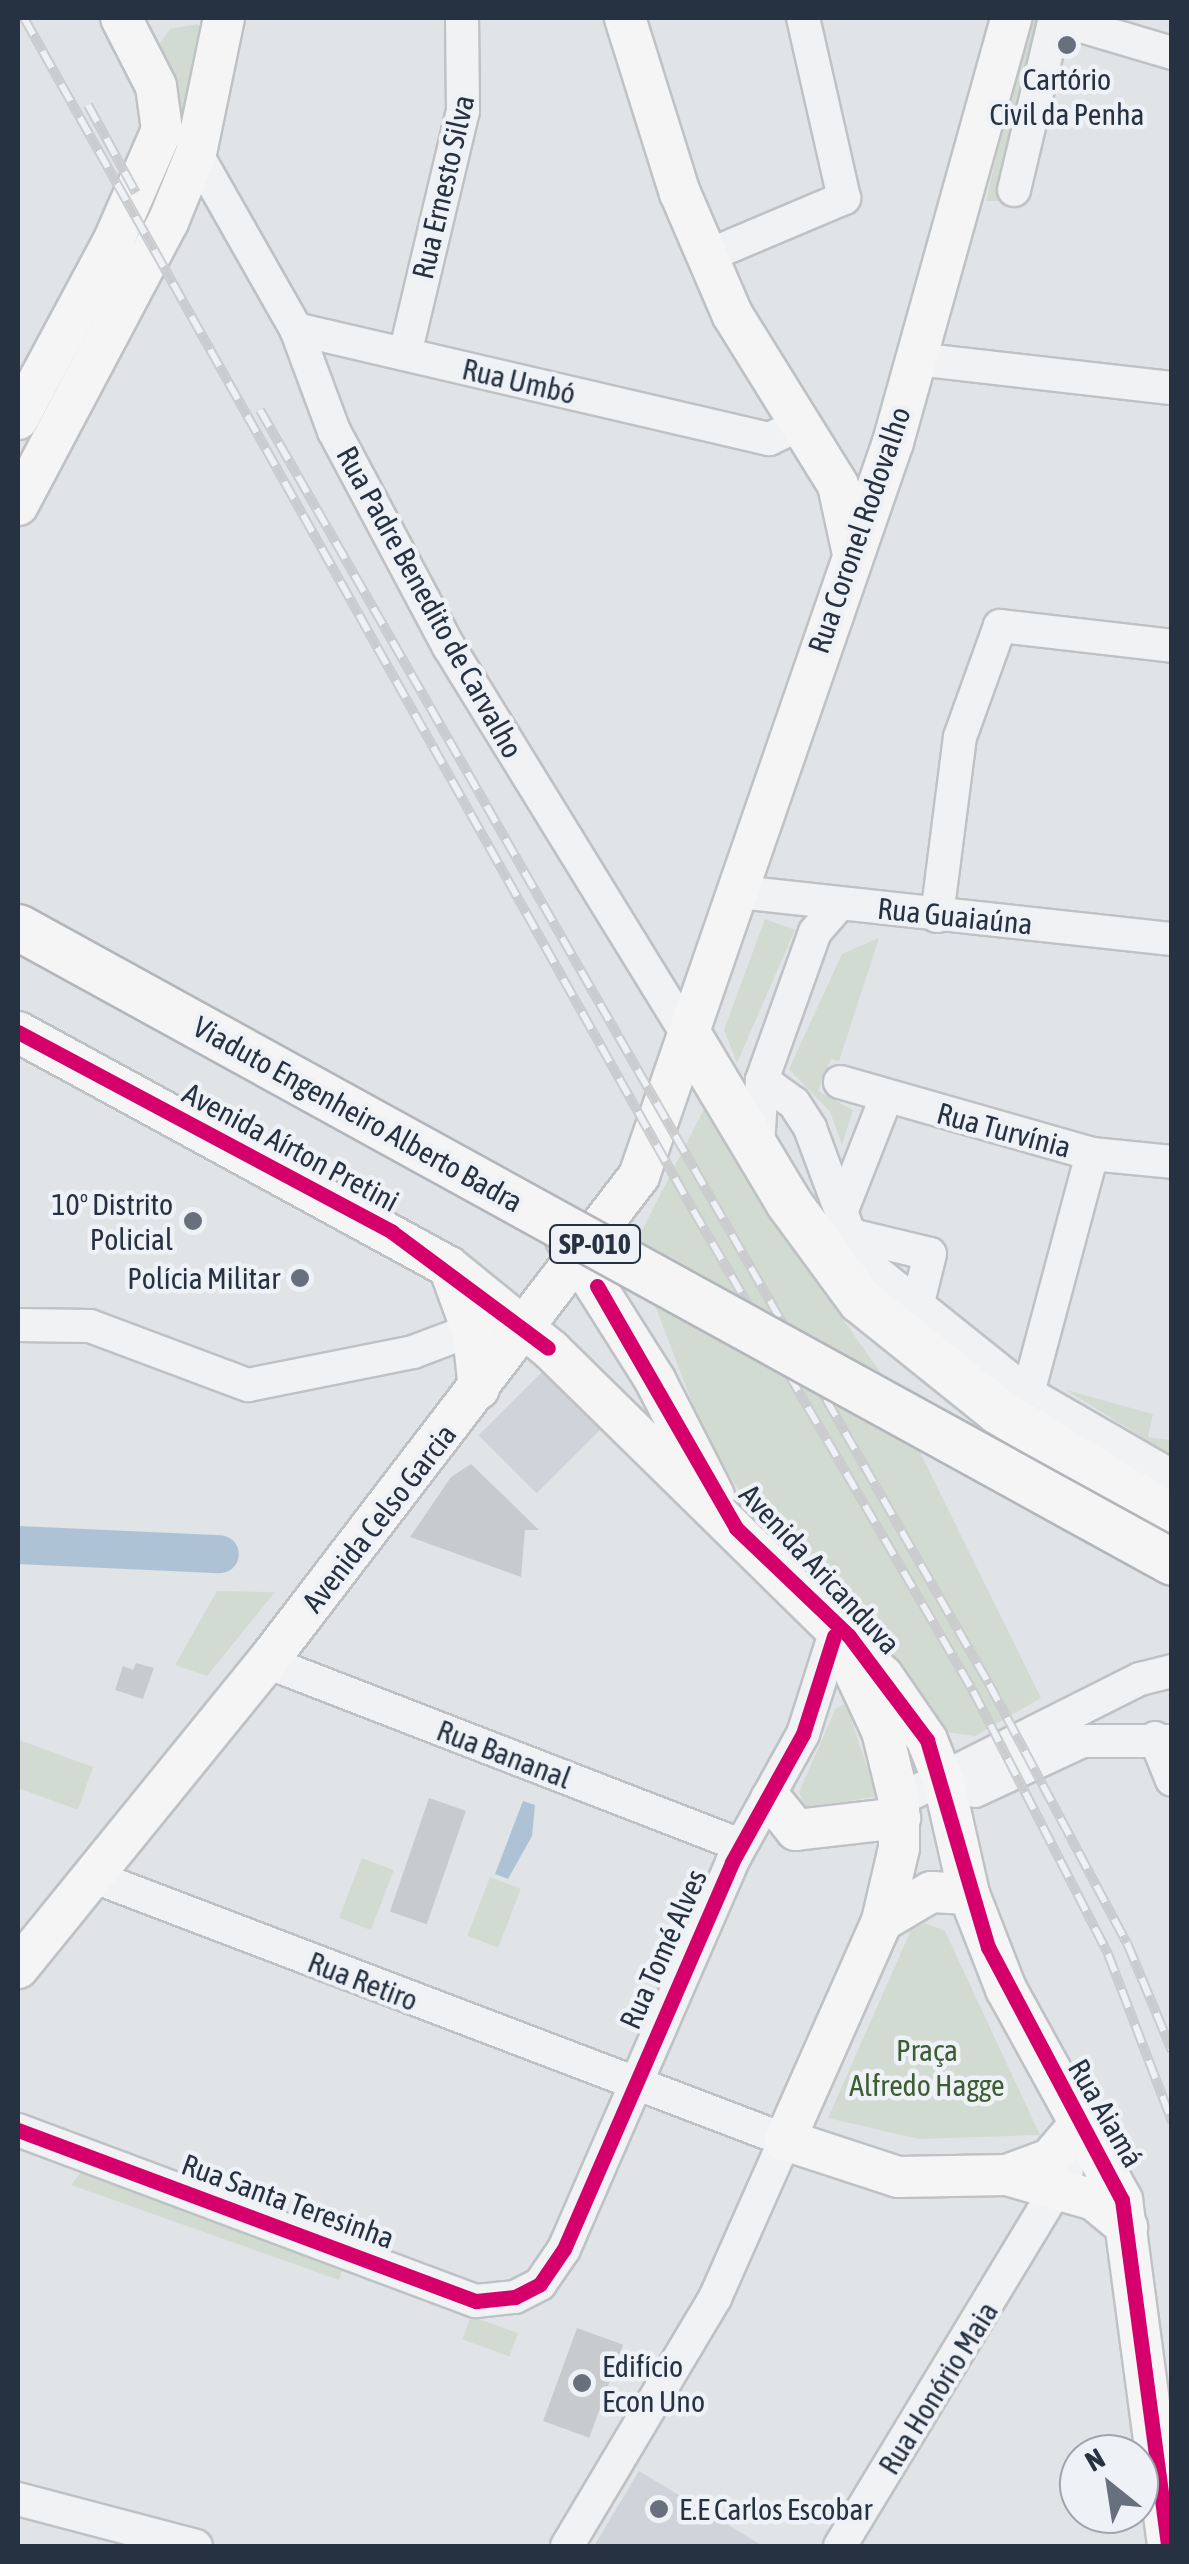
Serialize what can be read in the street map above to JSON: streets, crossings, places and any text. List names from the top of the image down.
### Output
{
  "streets": {
    "highway": ["Viaduto Engenheiro Alberto Badra", "SP-010"],
    "main road": [
      "Rua Coronel Rodovalho",
      "Avenida Aírton Pretini",
      "Avenida Celso Garcia",
      "Avenida Aricanduva",
      "Rua Aiamá"
    ],
    "street": [
      "Rua Ernesto Silva",
      "Rua Umbó",
      "Rua Padre Benedito de Carvalho",
      "Rua Guaiaúna",
      "Rua Turvínia",
      "Rua Bananal",
      "Rua Tomé Alves",
      "Rua Retiro",
      "Rua Santa Teresinha",
      "Rua Honório Maia"
    ]
  },
  "crossings": [
    ["Rua Ernesto Silva", "Rua Umbó"],
    ["Rua Umbó", "Rua Padre Benedito de Carvalho"],
    ["Rua Coronel Rodovalho", "Rua Padre Benedito de Carvalho"],
    ["Rua Coronel Rodovalho", "Rua Guaiaúna"],
    ["Rua Coronel Rodovalho", "Avenida Celso Garcia"],
    ["Rua Padre Benedito de Carvalho", "Avenida Celso Garcia"],
    ["Avenida Aírton Pretini", "Avenida Celso Garcia"],
    ["Avenida Aírton Pretini", "Avenida Aricanduva"],
    ["Avenida Celso Garcia", "Avenida Aricanduva"],
    ["Avenida Celso Garcia", "Rua Bananal"],
    ["Avenida Celso Garcia", "Rua Retiro"],
    ["Avenida Aricanduva", "Rua Tomé Alves"],
    ["Avenida Aricanduva", "Rua Aiamá"],
    ["Rua Bananal", "Rua Tomé Alves"],
    ["Rua Tomé Alves", "Rua Retiro"],
    ["Rua Tomé Alves", "Rua Santa Teresinha"],
    ["Rua Aiamá", "Rua Honório Maia"]
  ],
  "parks": ["Praça Alfredo Hagge"],
  "places": [
    "Cartório Civil da Penha",
    "10º Distrito Policial",
    "Polícia Militar",
    "Edifício Econ Uno",
    "E.E Carlos Escobar"
  ],
  "north": "top left"
}
